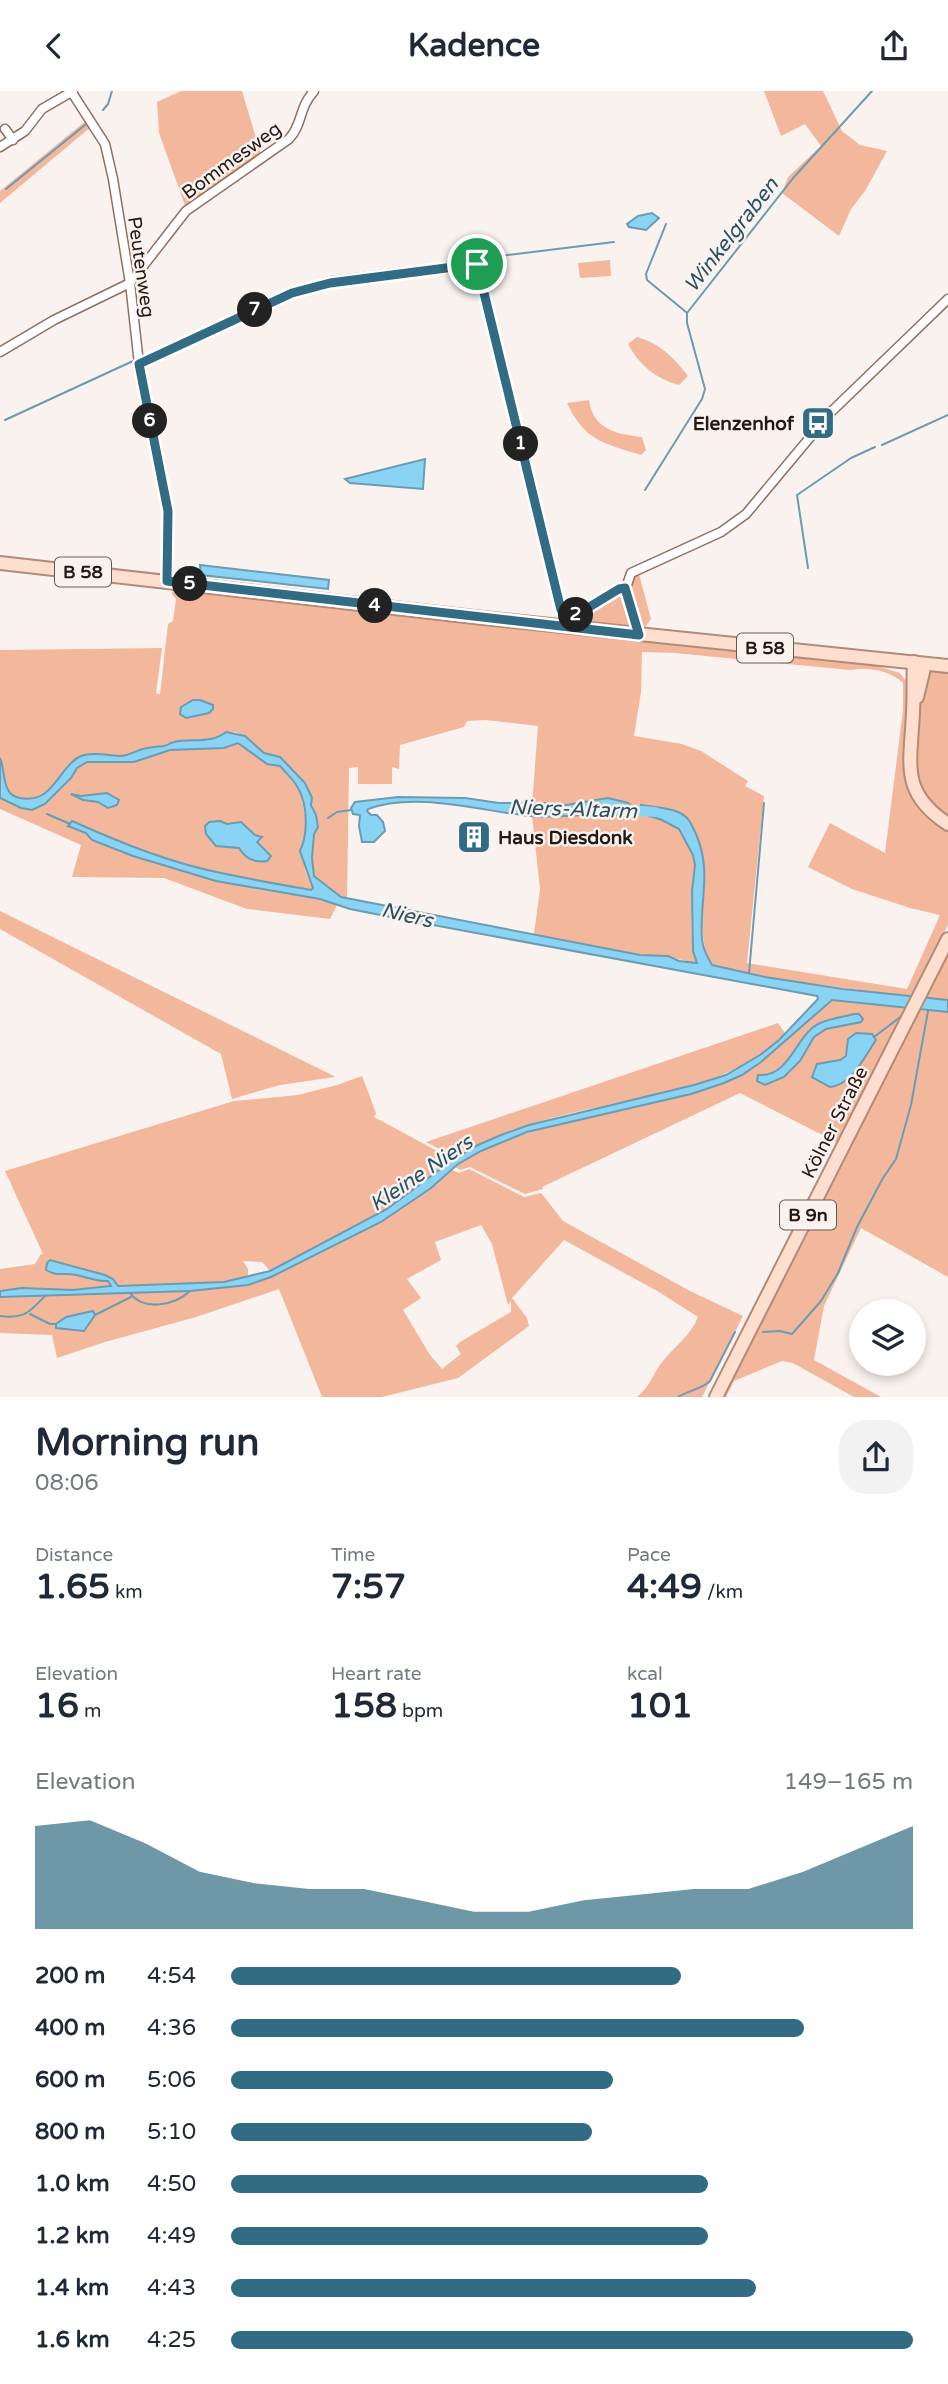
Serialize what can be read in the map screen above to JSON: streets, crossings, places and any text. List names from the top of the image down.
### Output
{
  "streets": {
    "main road": ["B 58", "Kölner Straße", "B 9n"],
    "street": ["Bommesweg", "Peutenweg"]
  },
  "crossings": [
    ["Bommesweg", "Peutenweg"],
    ["Peutenweg", "B 58"]
  ],
  "water": [
    "Winkelgraben",
    "Niers-Altarm",
    "Niers",
    "Kleine Niers"
  ],
  "places": {
    "bus stop": ["Elenzenhof"],
    "building": ["Haus Diesdonk"]
  },
  "page": {
    "header": "Kadence",
    "pins": [
      "7",
      "6",
      "1",
      "5",
      "4",
      "2"
    ],
    "heading": ["Morning run", "08:06"],
    "stats": [
      ["Distance", "1.65 km"],
      ["Time", "7:57"],
      ["Pace", "4:49 /km"],
      ["Elevation", "16 m"],
      ["Heart rate", "158 bpm"],
      ["kcal", "101"]
    ],
    "chart": ["Elevation", "149–165 m"],
    "list": [
      {
        "name": "200 m",
        "note": "4:54"
      },
      {
        "name": "400 m",
        "note": "4:36"
      },
      {
        "name": "600 m",
        "note": "5:06"
      },
      {
        "name": "800 m",
        "note": "5:10"
      },
      {
        "name": "1.0 km",
        "note": "4:50"
      },
      {
        "name": "1.2 km",
        "note": "4:49"
      },
      {
        "name": "1.4 km",
        "note": "4:43"
      },
      {
        "name": "1.6 km",
        "note": "4:25"
      }
    ]
  }
}
